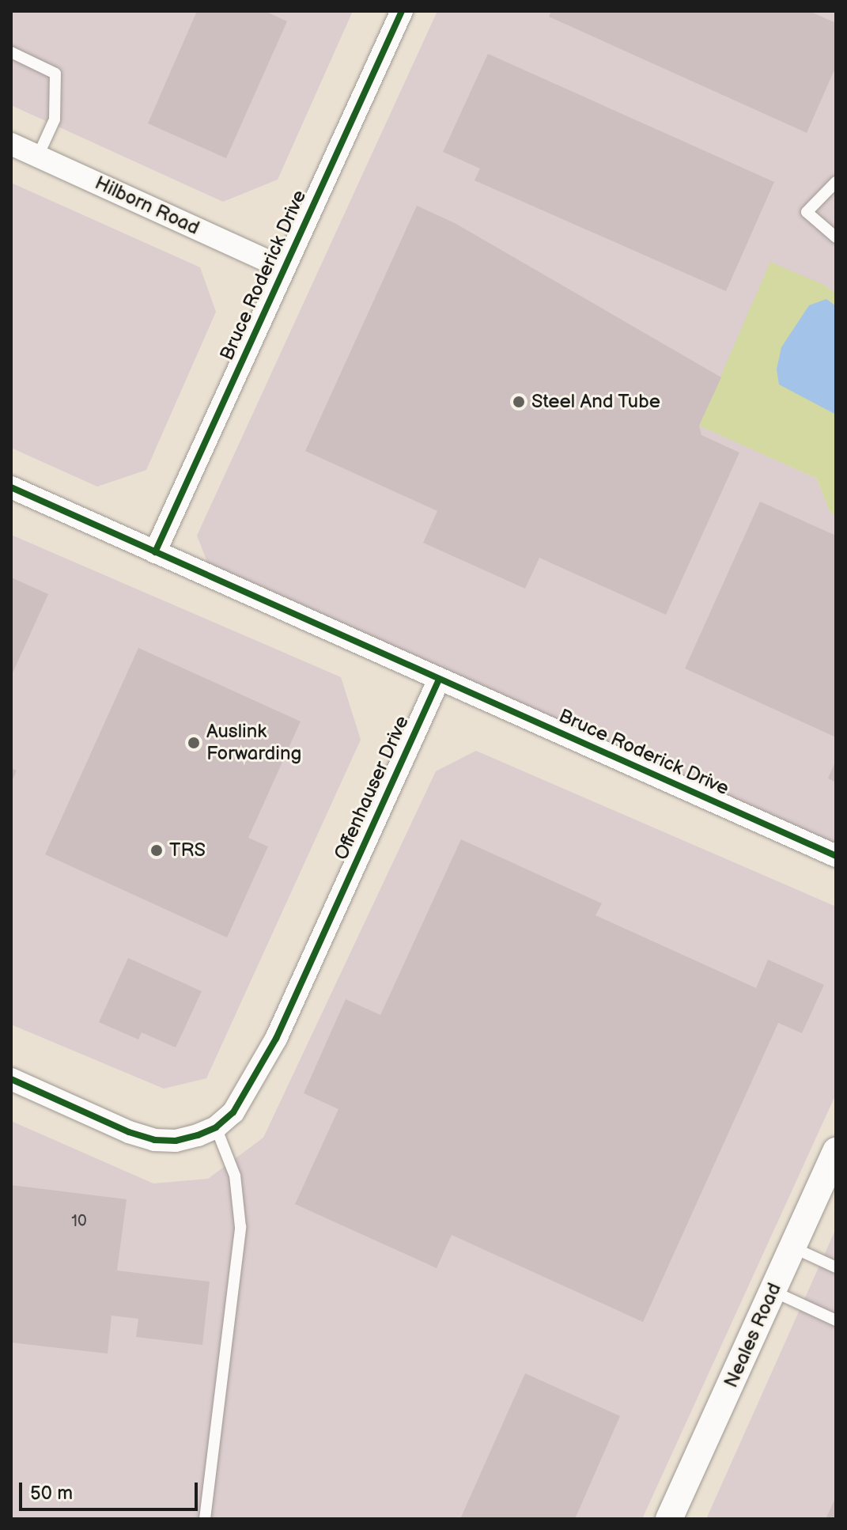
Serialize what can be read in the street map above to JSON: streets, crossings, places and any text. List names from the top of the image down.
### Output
{
  "streets": {
    "street": [
      "Hilborn Road",
      "Bruce Roderick Drive",
      "Offenhauser Drive",
      "Neales Road"
    ]
  },
  "crossings": [
    ["Hilborn Road", "Bruce Roderick Drive"],
    ["Bruce Roderick Drive", "Offenhauser Drive"]
  ],
  "places": ["Steel And Tube", "Auslink Forwarding", "TRS"],
  "house_numbers": ["10"],
  "scale_bar": "50 m"
}
